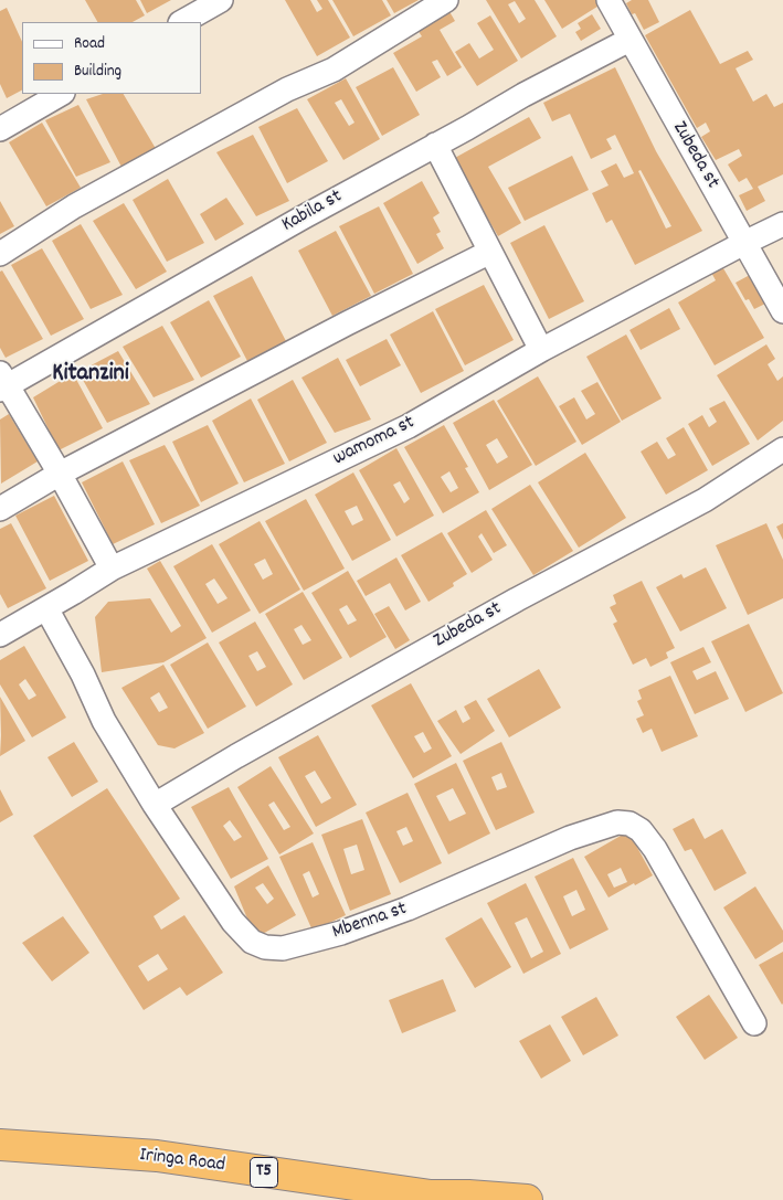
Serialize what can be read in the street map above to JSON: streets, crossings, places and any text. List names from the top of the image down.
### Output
{
  "streets": {
    "highway": ["Iringa Road", "T5"],
    "street": [
      "Zubeda st",
      "Kabila st",
      "wamoma st",
      "Mbenna st"
    ]
  },
  "crossings": [
    ["Zubeda st", "Kabila st"],
    ["Zubeda st", "wamoma st"],
    ["Zubeda st", "Mbenna st"],
    ["wamoma st", "Mbenna st"]
  ],
  "districts": ["Kitanzini"],
  "legend": ["Road", "Building"]
}
